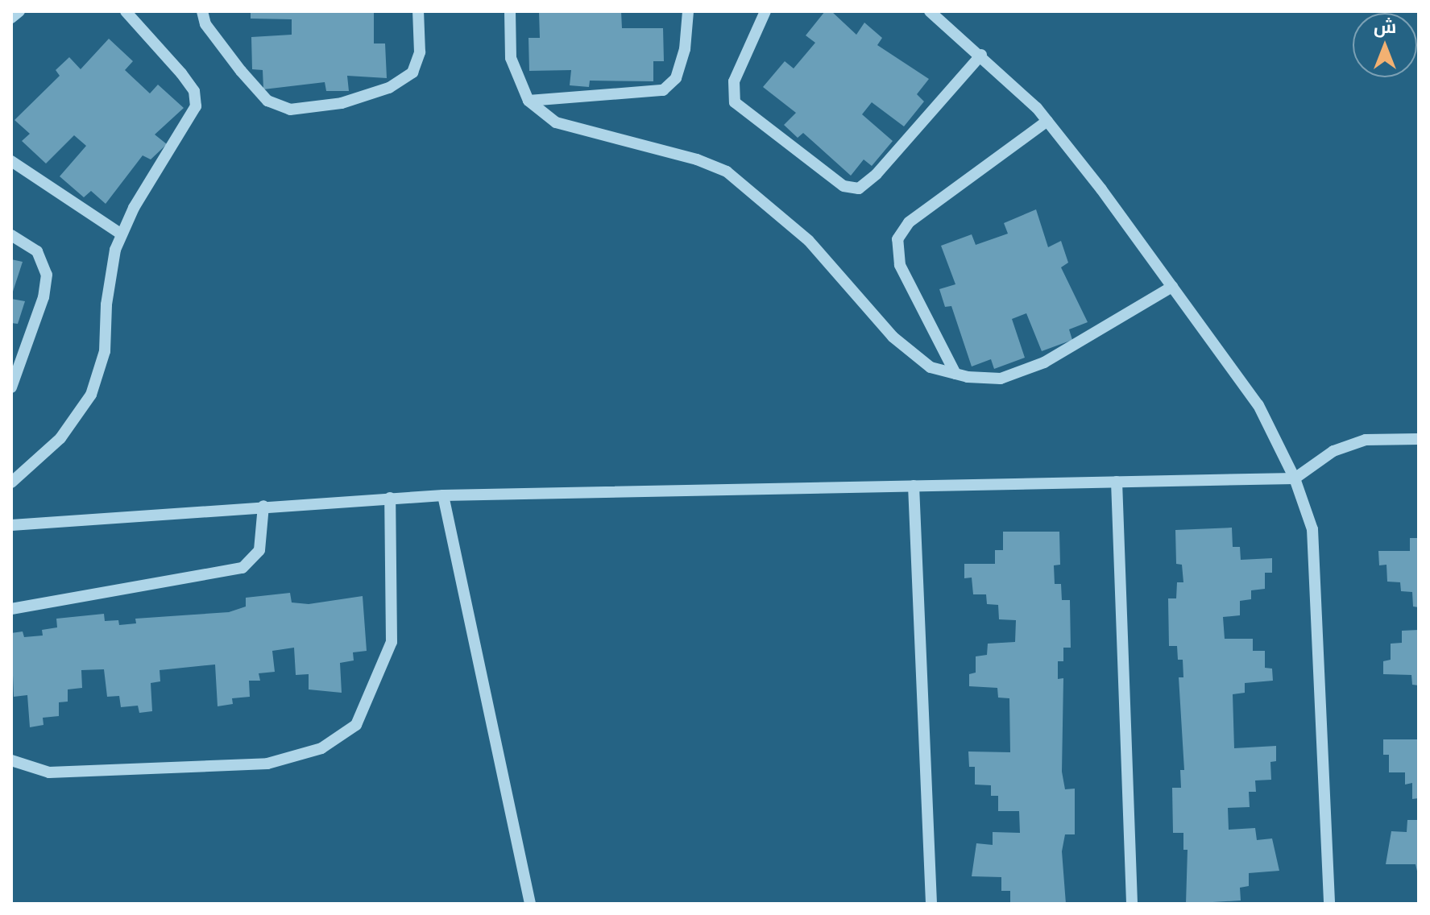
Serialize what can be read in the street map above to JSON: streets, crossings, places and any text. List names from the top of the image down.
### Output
{
  "north": "top"
}
